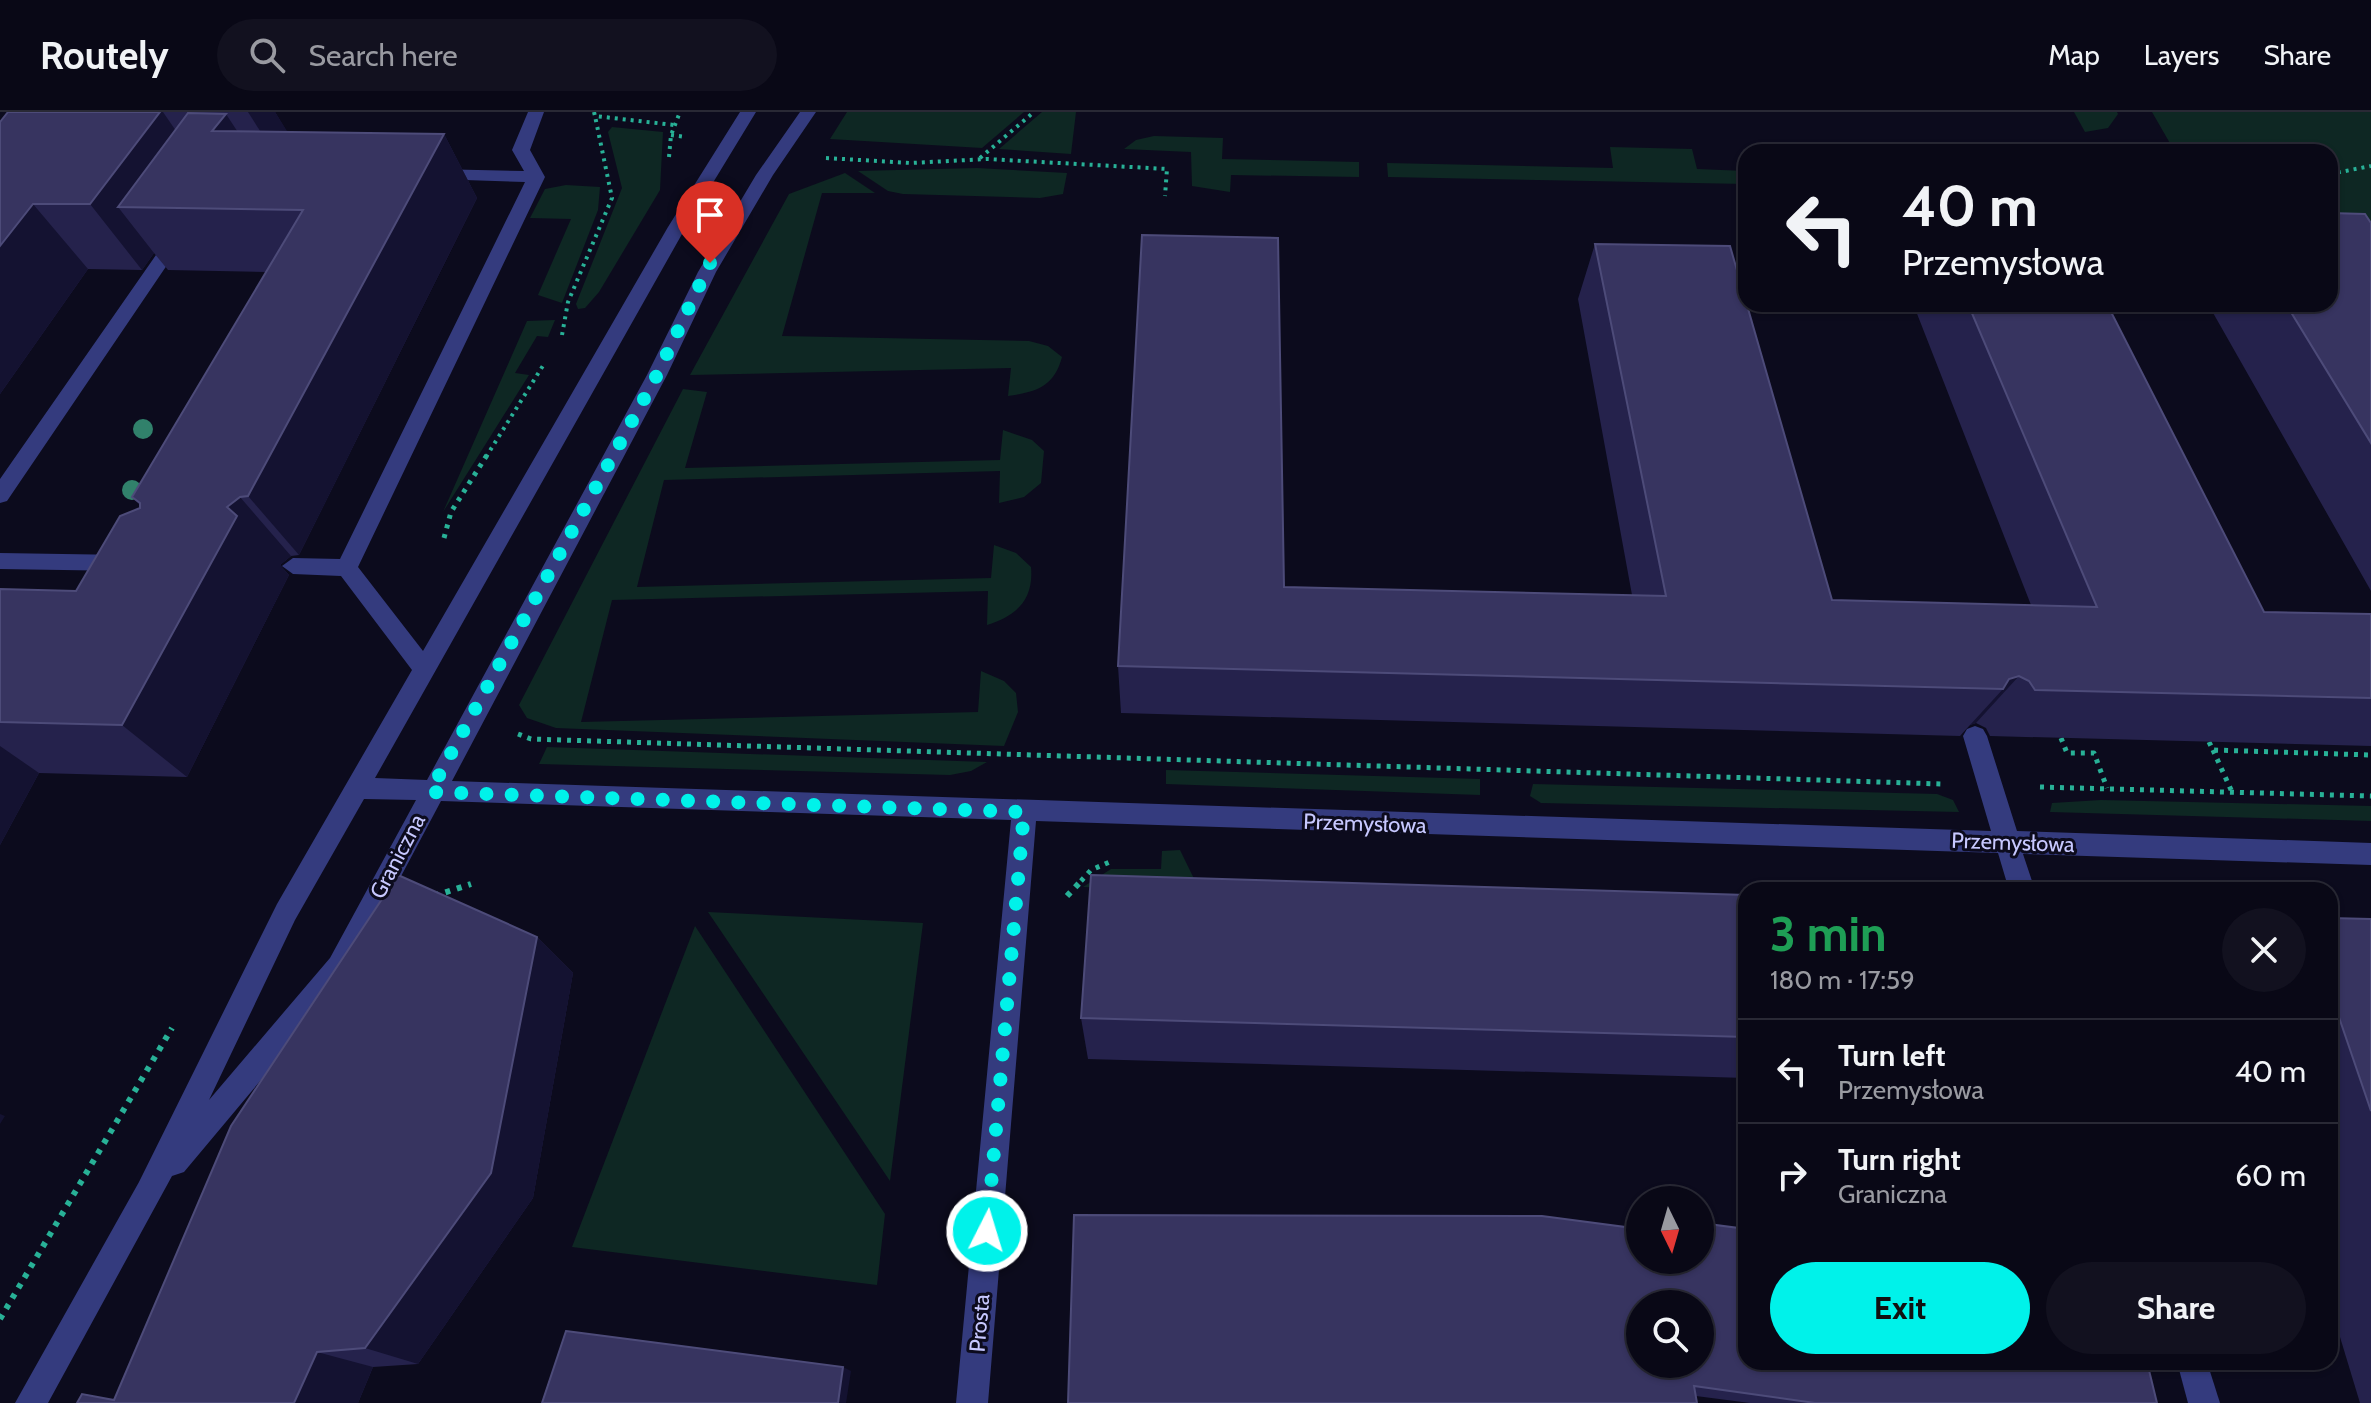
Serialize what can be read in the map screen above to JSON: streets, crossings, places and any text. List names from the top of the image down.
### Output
{
  "streets": {
    "street": ["Przemysłowa", "Graniczna", "Prosta"]
  },
  "crossings": [
    ["Przemysłowa", "Graniczna"],
    ["Przemysłowa", "Prosta"]
  ],
  "north": "bottom",
  "page": {
    "header": "Routely",
    "search": "Search here",
    "nav": ["Map", "Layers", "Share"],
    "turn": ["40 m", "Przemysłowa"],
    "heading": ["3 min", "180 m · 17:59"],
    "list": [
      {
        "name": "Turn left",
        "note": "Przemysłowa",
        "value": "40 m"
      },
      {
        "name": "Turn right",
        "note": "Graniczna",
        "value": "60 m"
      }
    ],
    "buttons": ["Exit", "Share"]
  }
}
